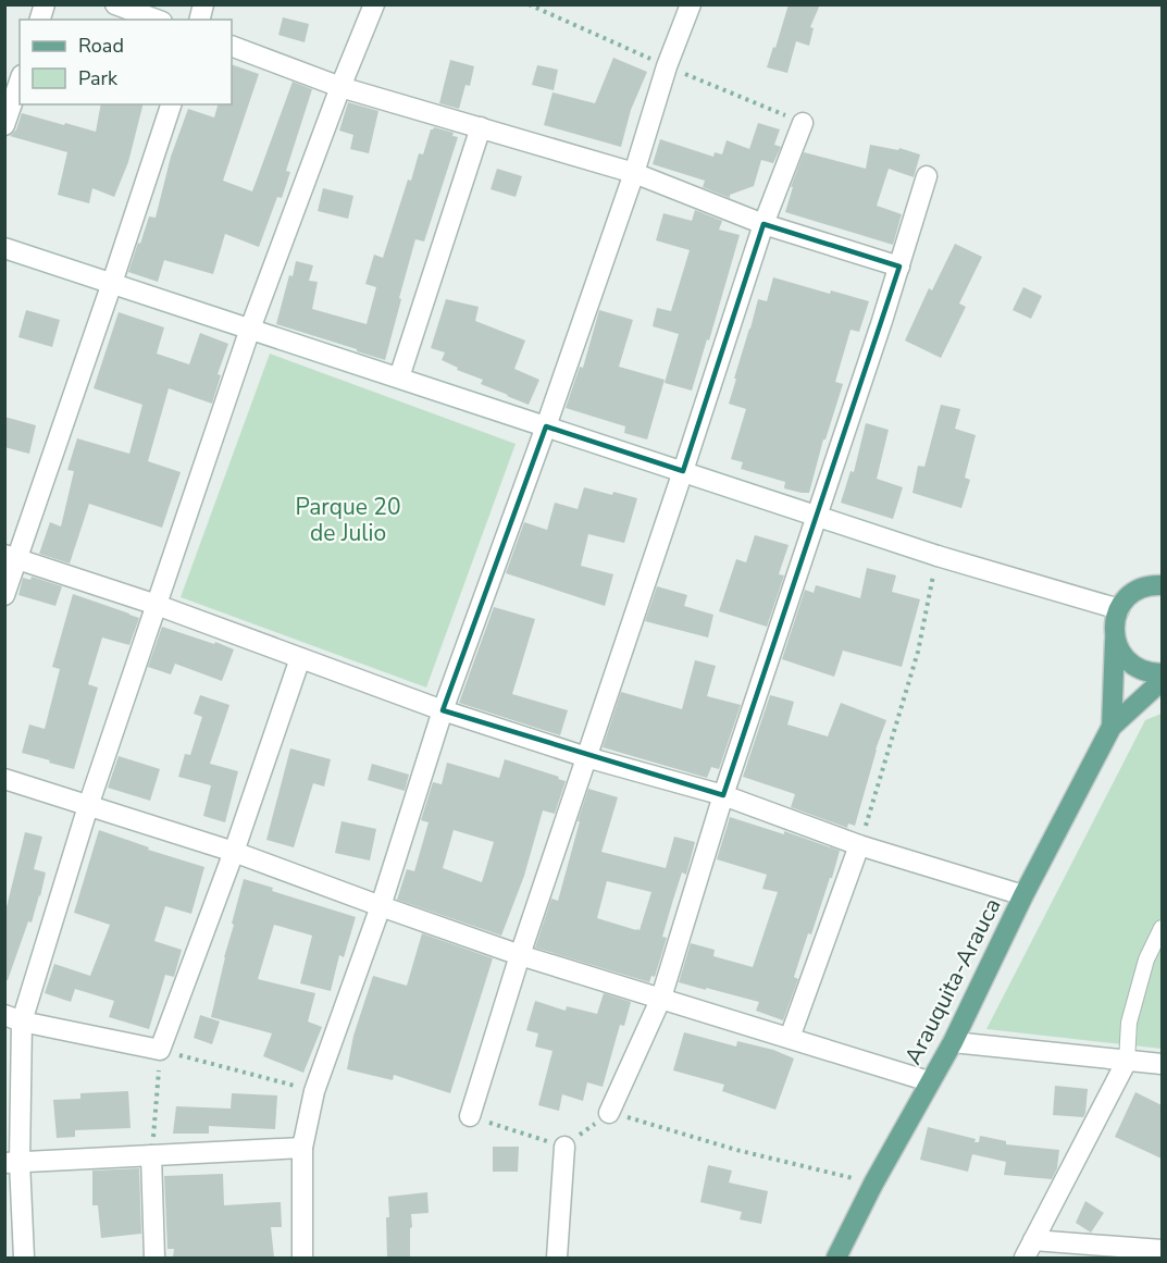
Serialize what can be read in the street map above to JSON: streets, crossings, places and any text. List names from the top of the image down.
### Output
{
  "streets": {
    "main road": ["Arauquita-Arauca"]
  },
  "parks": ["Parque 20 de Julio"],
  "legend": ["Road", "Park"]
}
